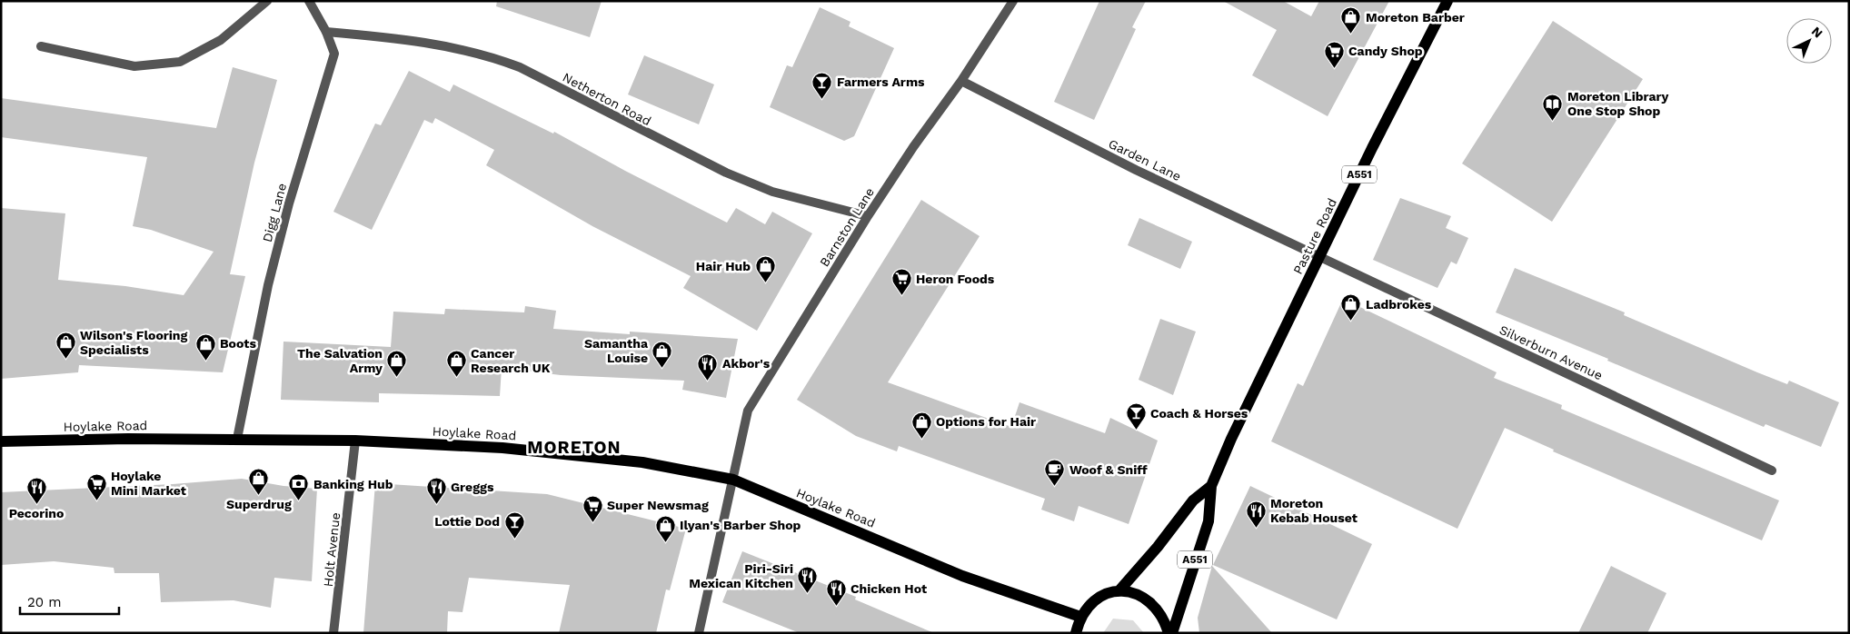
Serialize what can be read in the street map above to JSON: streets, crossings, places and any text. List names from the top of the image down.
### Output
{
  "streets": {
    "main road": ["A551", "Pasture Road", "Hoylake Road"],
    "street": [
      "Netherton Road",
      "Garden Lane",
      "Digg Lane",
      "Barnston Lane",
      "Silverburn Avenue",
      "Holt Avenue"
    ]
  },
  "crossings": [
    ["Netherton Road", "Digg Lane"],
    ["Netherton Road", "Barnston Lane"],
    ["Garden Lane", "Barnston Lane"],
    ["Garden Lane", "Pasture Road"],
    ["Garden Lane", "Silverburn Avenue"],
    ["Digg Lane", "Hoylake Road"],
    ["Barnston Lane", "Hoylake Road"],
    ["Pasture Road", "Silverburn Avenue"],
    ["Hoylake Road", "Holt Avenue"]
  ],
  "districts": ["MORETON"],
  "places": {
    "shop": [
      "Moreton Barber",
      "Hair Hub",
      "Ladbrokes",
      "Wilson's Flooring Specialists",
      "Boots",
      "Samantha Louise",
      "The Salvation Army",
      "Cancer Research UK",
      "Options for Hair",
      "Superdrug",
      "Ilyan's Barber Shop"
    ],
    "supermarket": [
      "Candy Shop",
      "Heron Foods",
      "Hoylake Mini Market",
      "Super Newsmag"
    ],
    "bar": ["Farmers Arms", "Coach & Horses", "Lottie Dod"],
    "library": ["Moreton Library One Stop Shop"],
    "restaurant": [
      "Akbor's",
      "Greggs",
      "Pecorino",
      "Moreton Kebab Houset",
      "Piri-Siri Mexican Kitchen",
      "Chicken Hot"
    ],
    "cafe": ["Woof & Sniff"],
    "bank": ["Banking Hub"]
  },
  "scale_bar": "20 m",
  "north": "top right"
}
